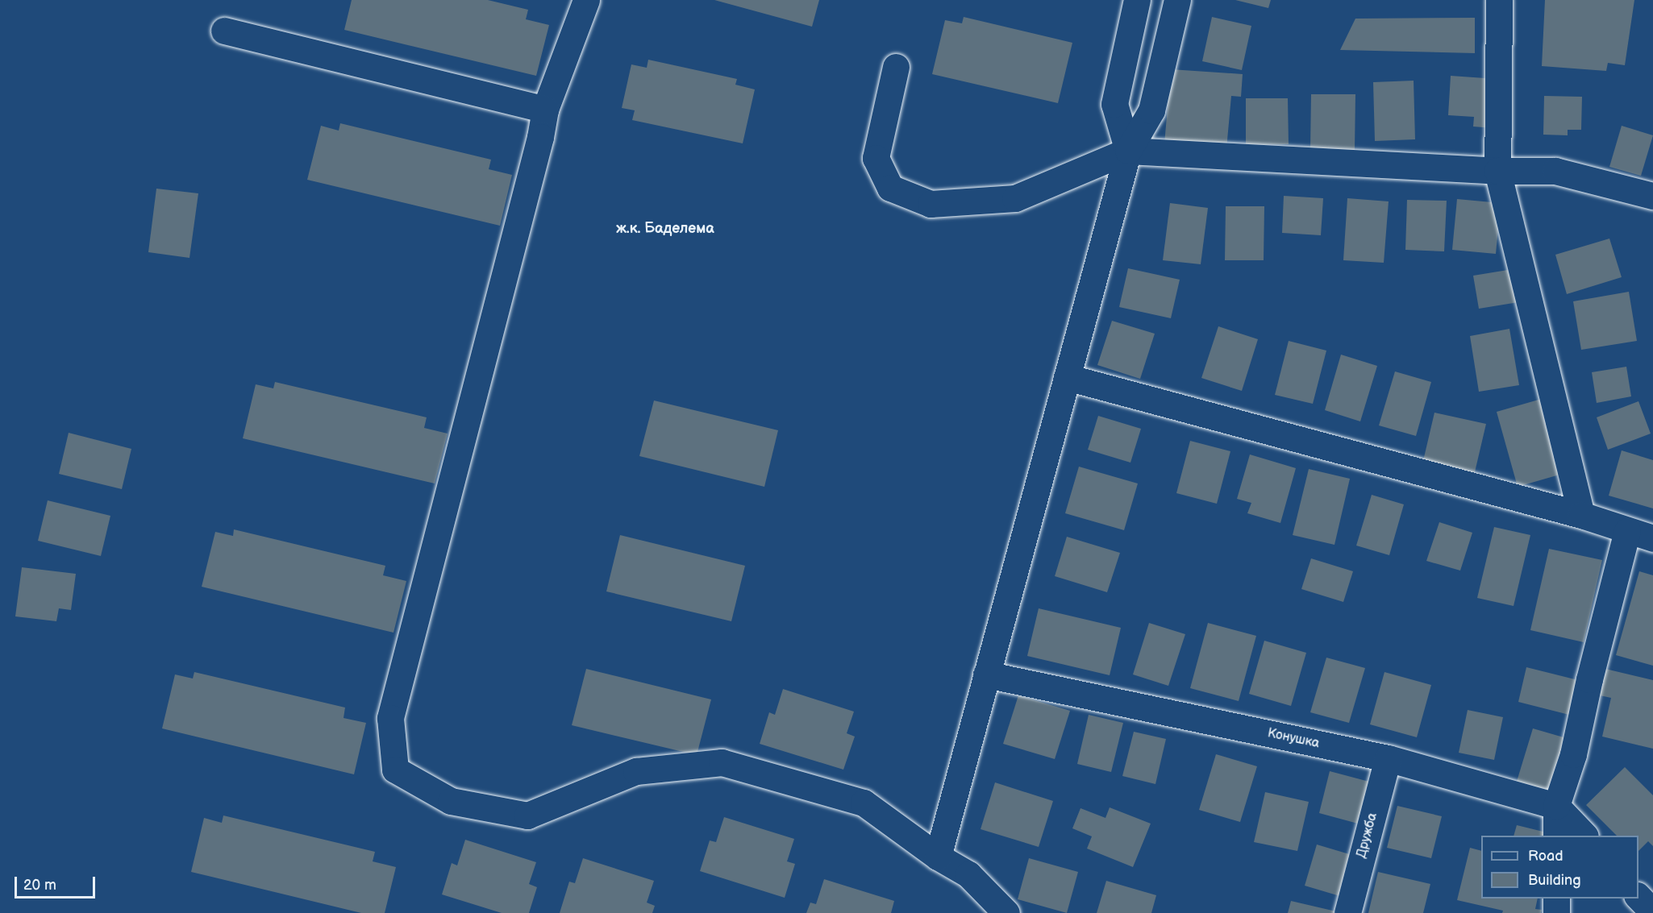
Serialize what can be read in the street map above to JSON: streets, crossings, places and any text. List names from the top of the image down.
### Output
{
  "streets": {
    "street": ["Конушка", "Дружба"]
  },
  "crossings": [
    ["Конушка", "Дружба"]
  ],
  "districts": ["ж.к. Баделема"],
  "legend": ["Road", "Building"],
  "scale_bar": "20 m"
}
